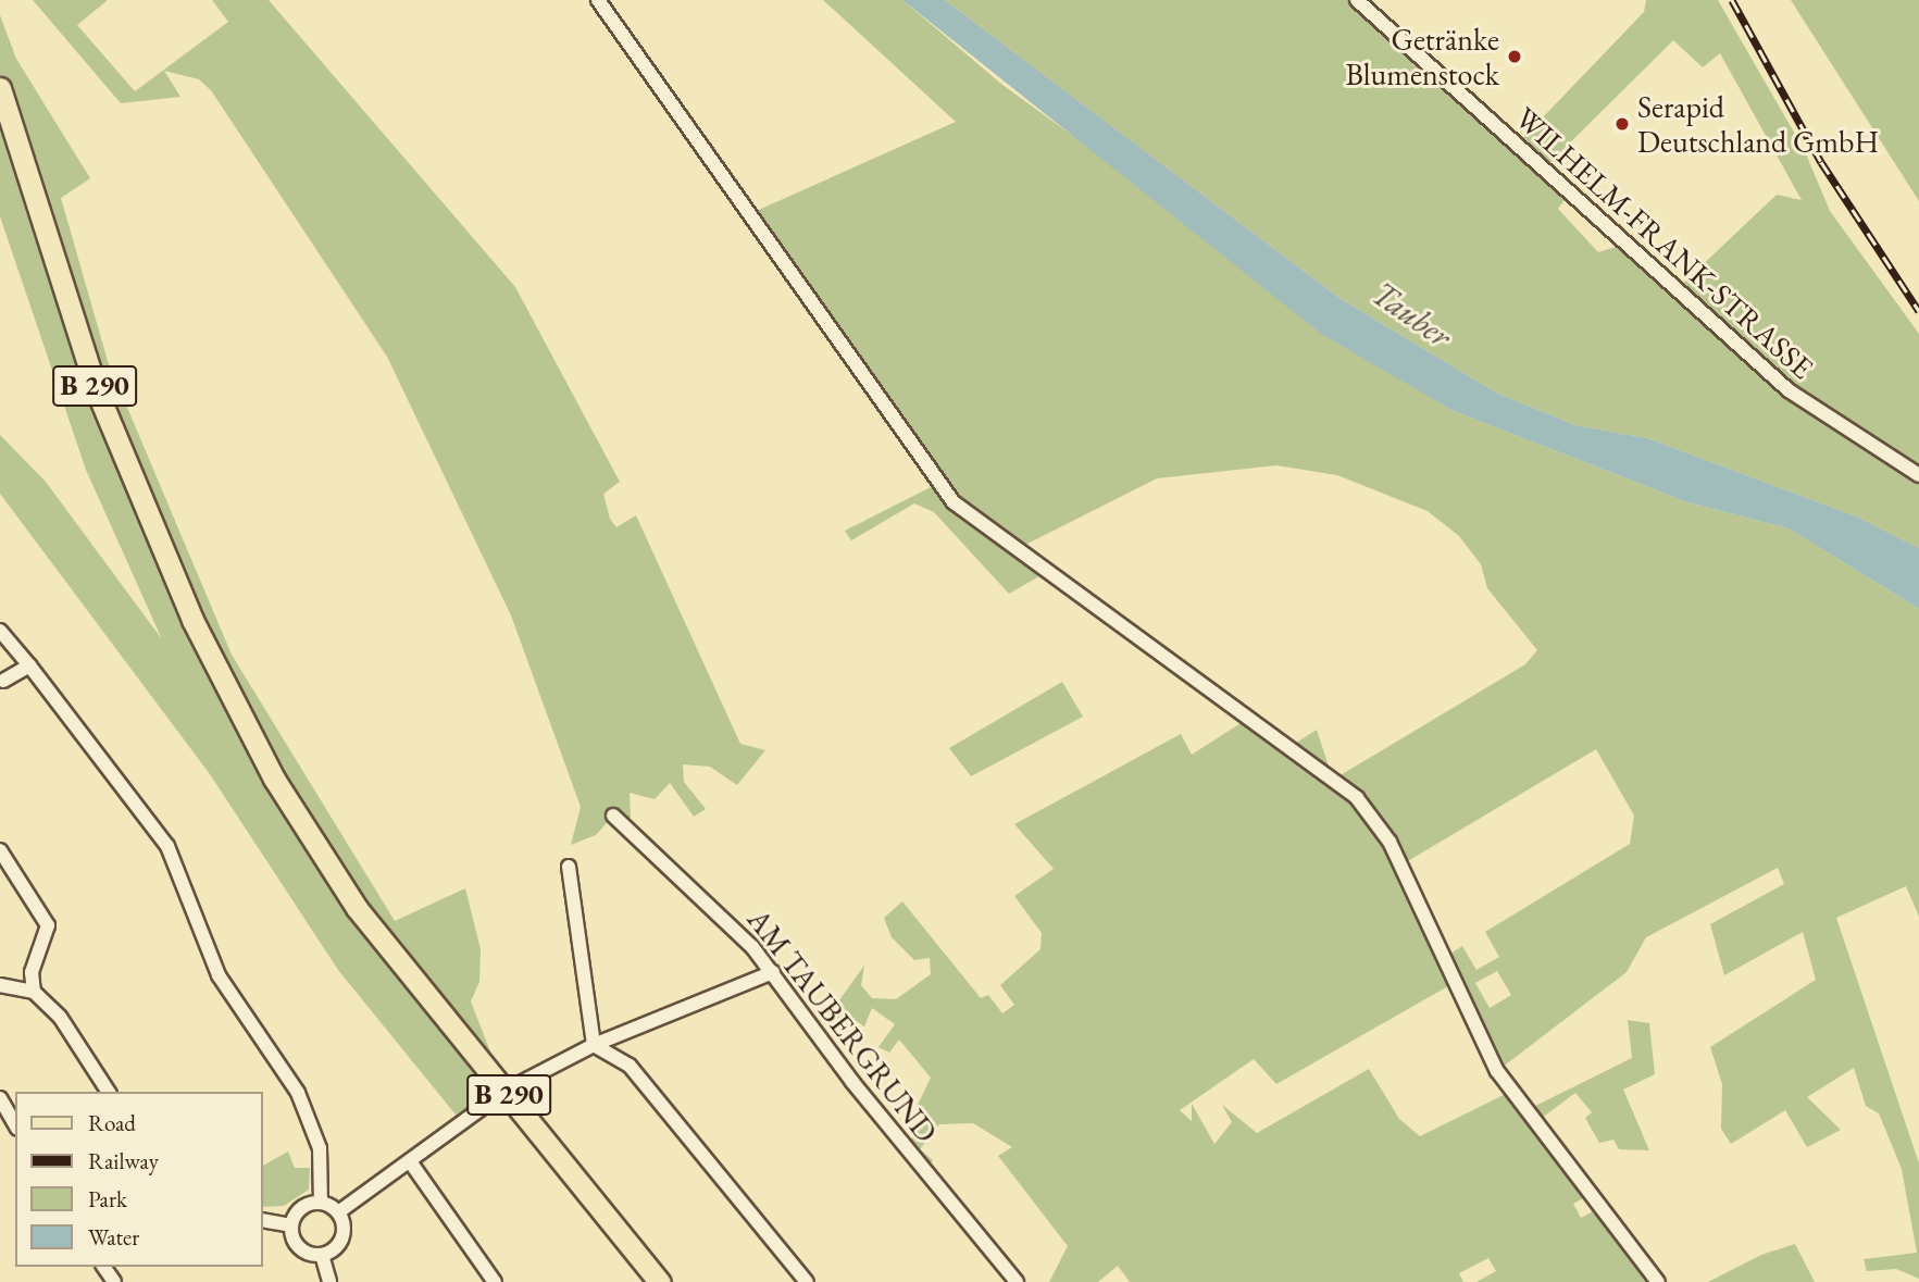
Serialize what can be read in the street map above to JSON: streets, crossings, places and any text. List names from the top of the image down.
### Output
{
  "streets": {
    "main road": ["B 290"],
    "street": ["WILHELM-FRANK-STRASSE", "AM TAUBERGRUND"]
  },
  "water": ["Tauber"],
  "places": ["Getränke Blumenstock", "Serapid Deutschland GmbH"],
  "legend": [
    "Road",
    "Railway",
    "Park",
    "Water"
  ]
}
